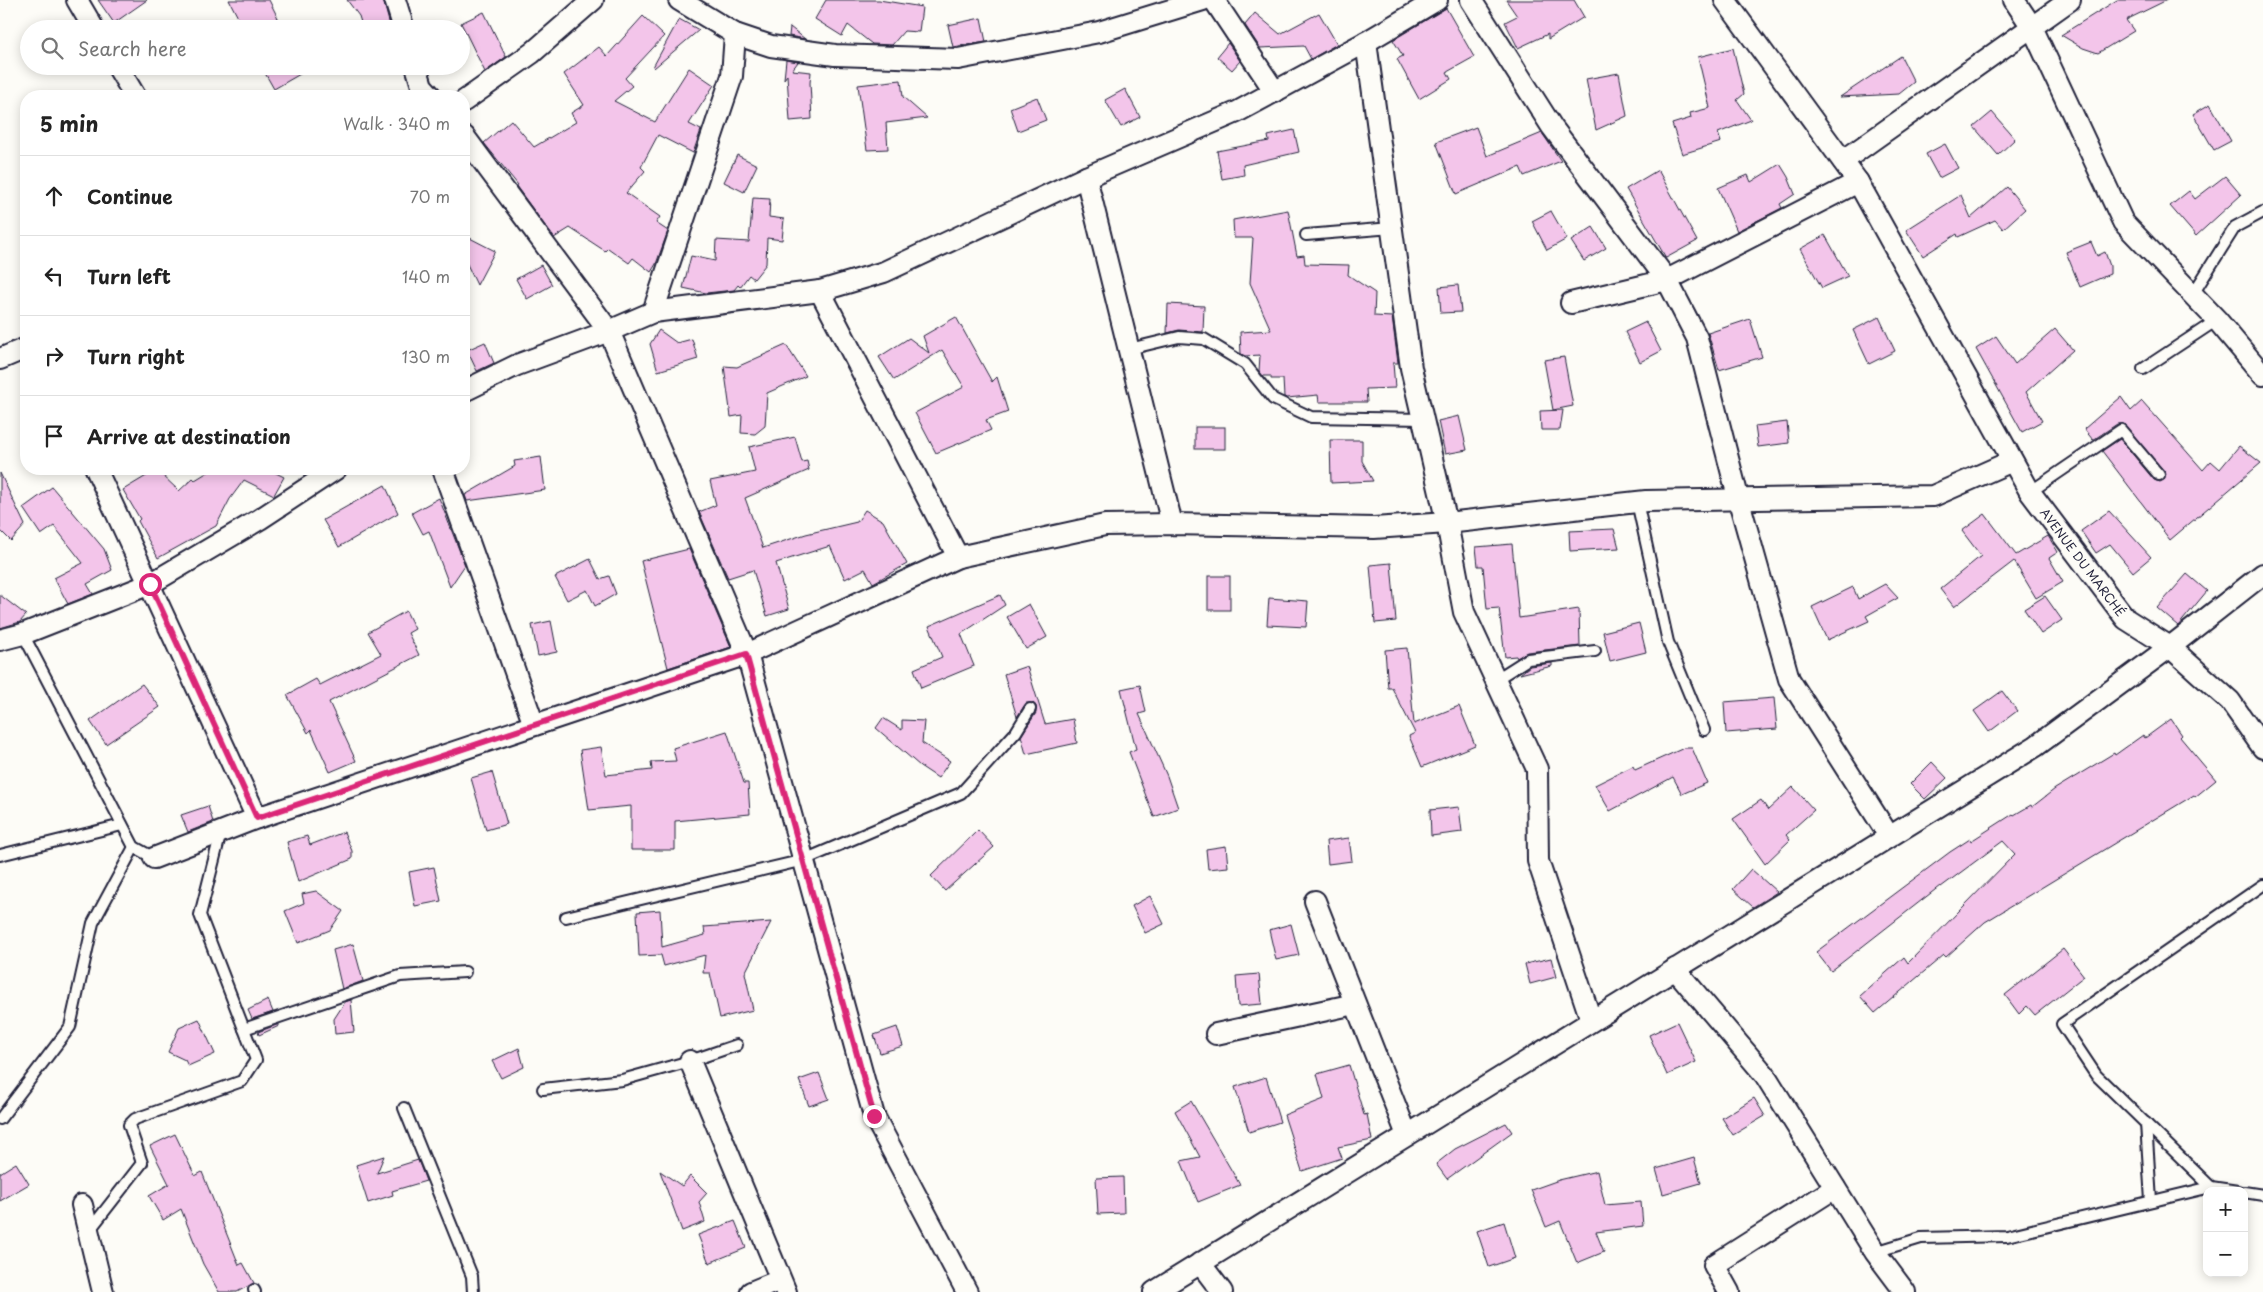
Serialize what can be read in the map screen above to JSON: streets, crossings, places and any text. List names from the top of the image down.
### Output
{
  "streets": {
    "street": ["AVENUE DU MARCHÉ"]
  },
  "page": {
    "search": "Search here",
    "heading": ["5 min", "Walk · 340 m"],
    "list": [
      ["Continue", "70 m"],
      ["Turn left", "140 m"],
      ["Turn right", "130 m"],
      "Arrive at destination"
    ],
    "map_buttons": ["+", "−"]
  }
}
